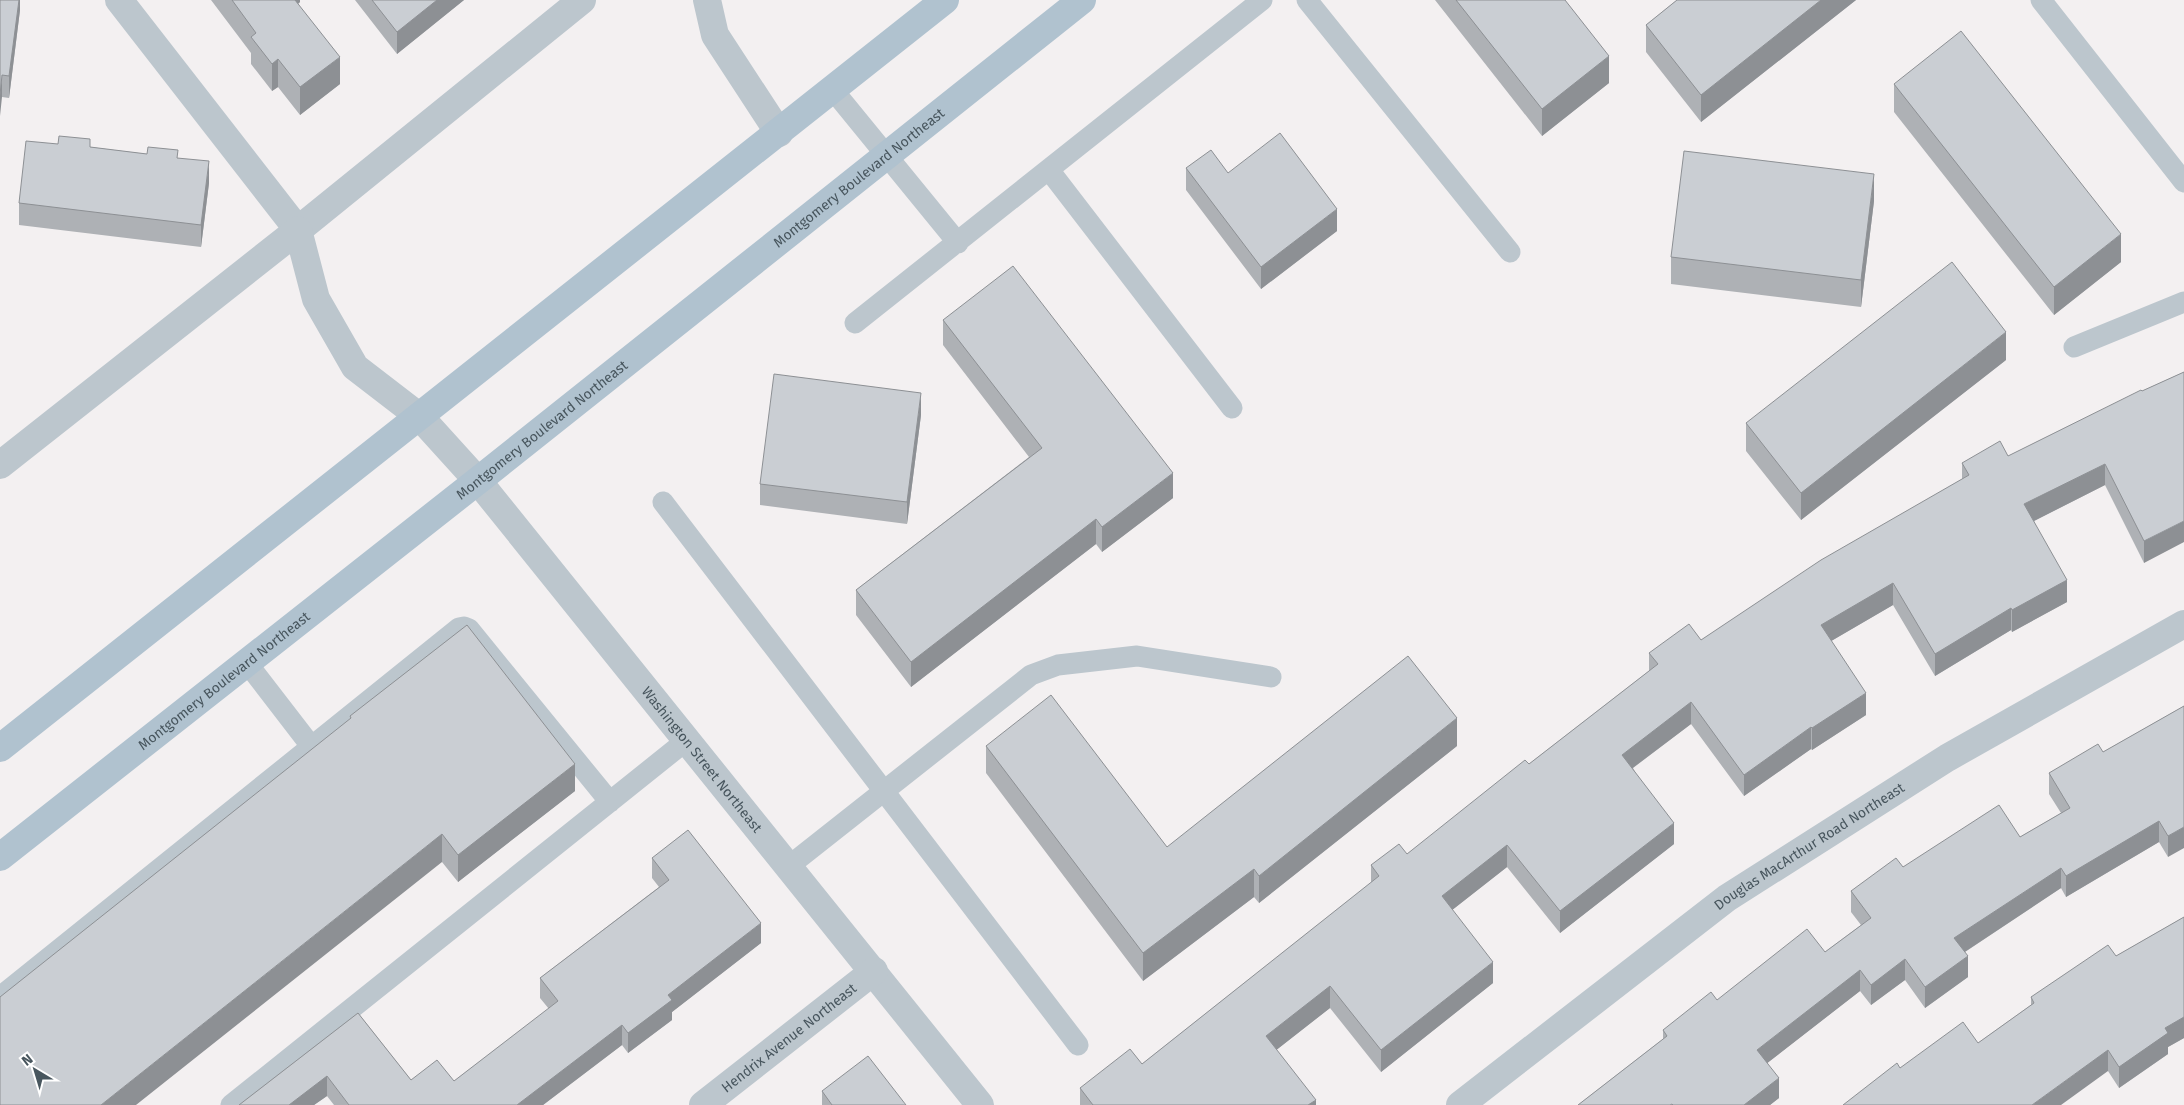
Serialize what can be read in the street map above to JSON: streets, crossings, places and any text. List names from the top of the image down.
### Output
{
  "streets": {
    "main road": ["Montgomery Boulevard Northeast"],
    "street": ["Washington Street Northeast", "Douglas MacArthur Road Northeast", "Hendrix Avenue Northeast"]
  },
  "crossings": [
    ["Montgomery Boulevard Northeast", "Washington Street Northeast"],
    ["Washington Street Northeast", "Hendrix Avenue Northeast"]
  ],
  "north": "top left"
}
